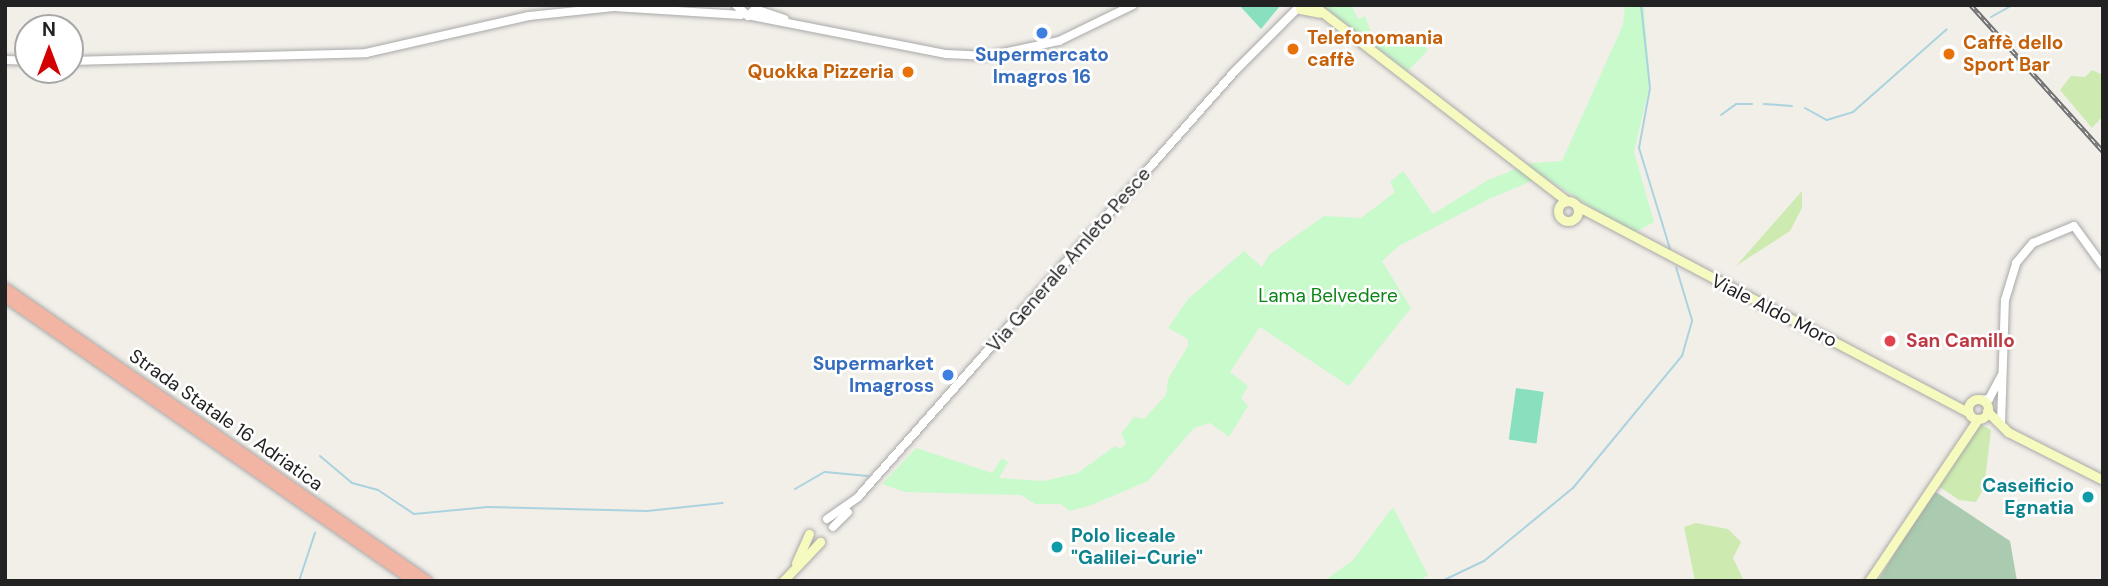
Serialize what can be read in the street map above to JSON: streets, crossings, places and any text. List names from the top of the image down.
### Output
{
  "streets": {
    "highway": ["Strada Statale 16 Adriatica"],
    "main road": ["Viale Aldo Moro"],
    "street": ["Via Generale Amleto Pesce"]
  },
  "parks": ["Lama Belvedere"],
  "places": [
    "Supermercato Imagros 16",
    "Telefonomania caffè",
    "Caffè dello Sport Bar",
    "Quokka Pizzeria",
    "San Camillo",
    "Supermarket Imagross",
    "Caseificio Egnatia",
    "Polo liceale \"Galilei-Curie\""
  ],
  "north": "top"
}
